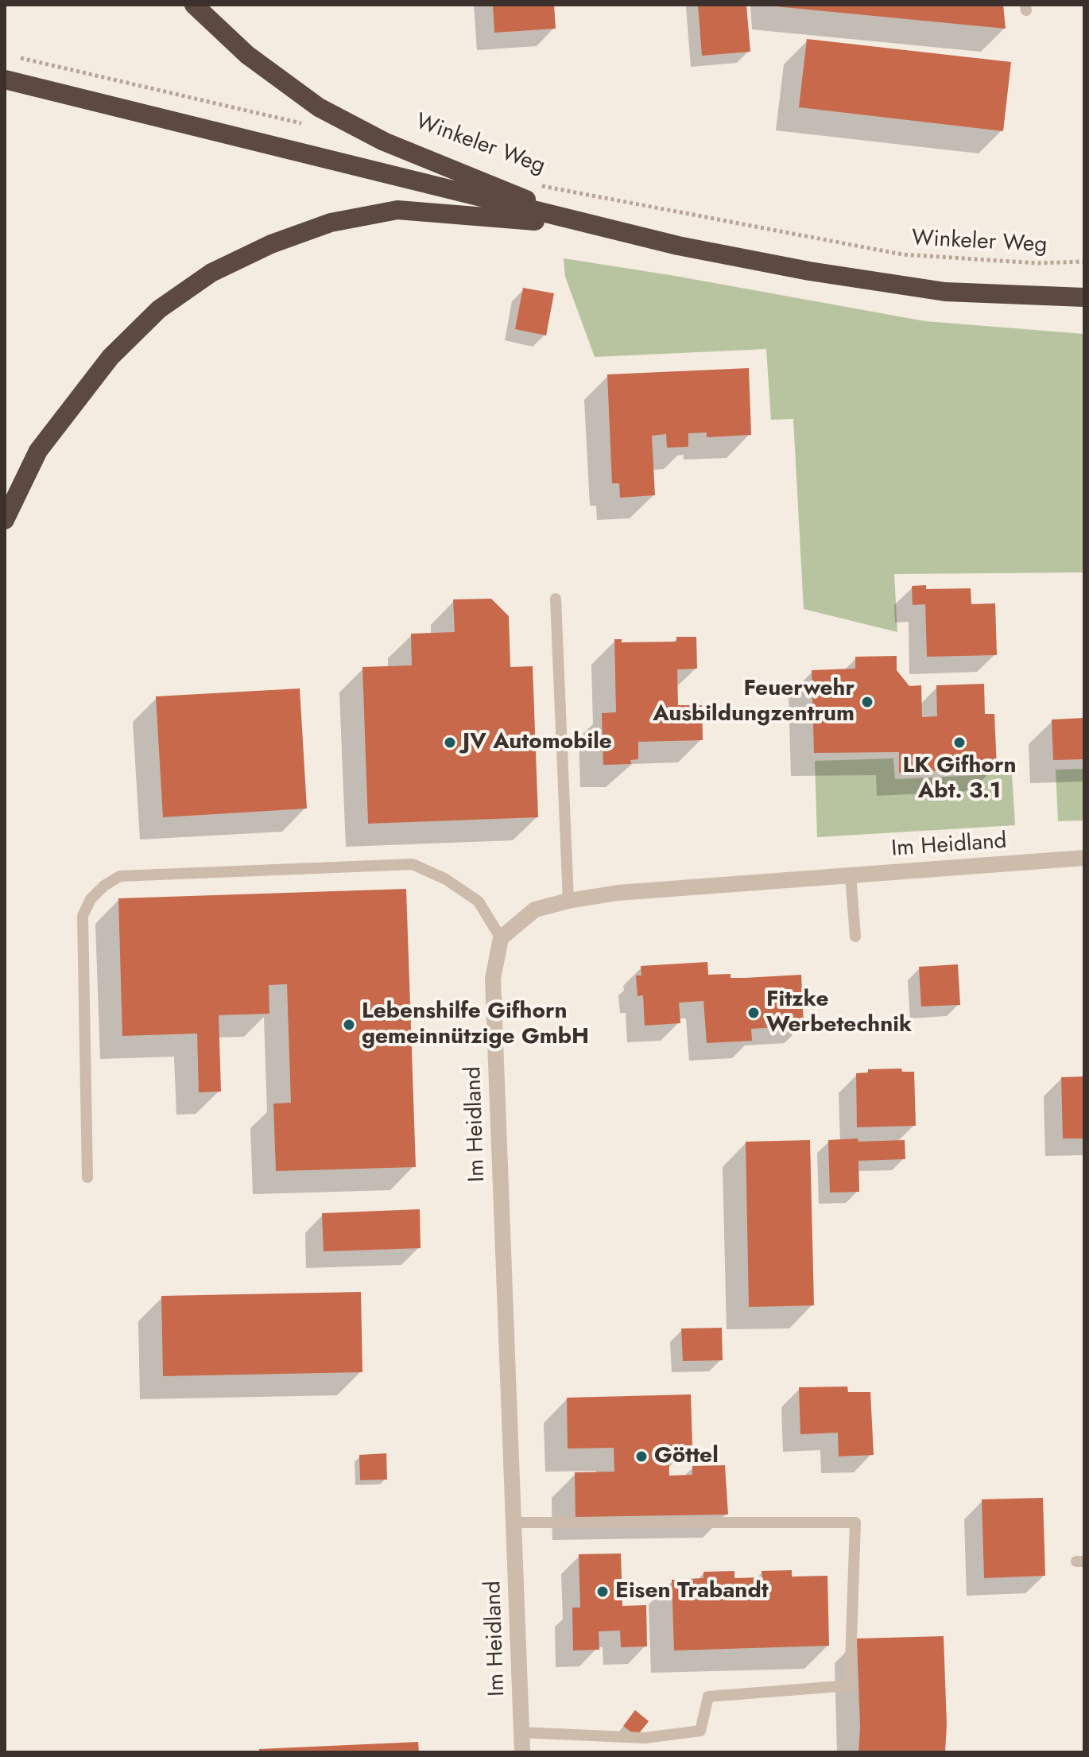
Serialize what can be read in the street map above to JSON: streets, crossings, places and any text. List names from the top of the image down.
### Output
{
  "streets": {
    "street": ["Im Heidland"],
    "path": ["Winkeler Weg"]
  },
  "places": [
    "Feuerwehr Ausbildungzentrum",
    "JV Automobile",
    "LK Gifhorn Abt. 3.1",
    "Fitzke Werbetechnik",
    "Lebenshilfe Gifhorn gemeinnützige GmbH",
    "Göttel",
    "Eisen Trabandt"
  ]
}
